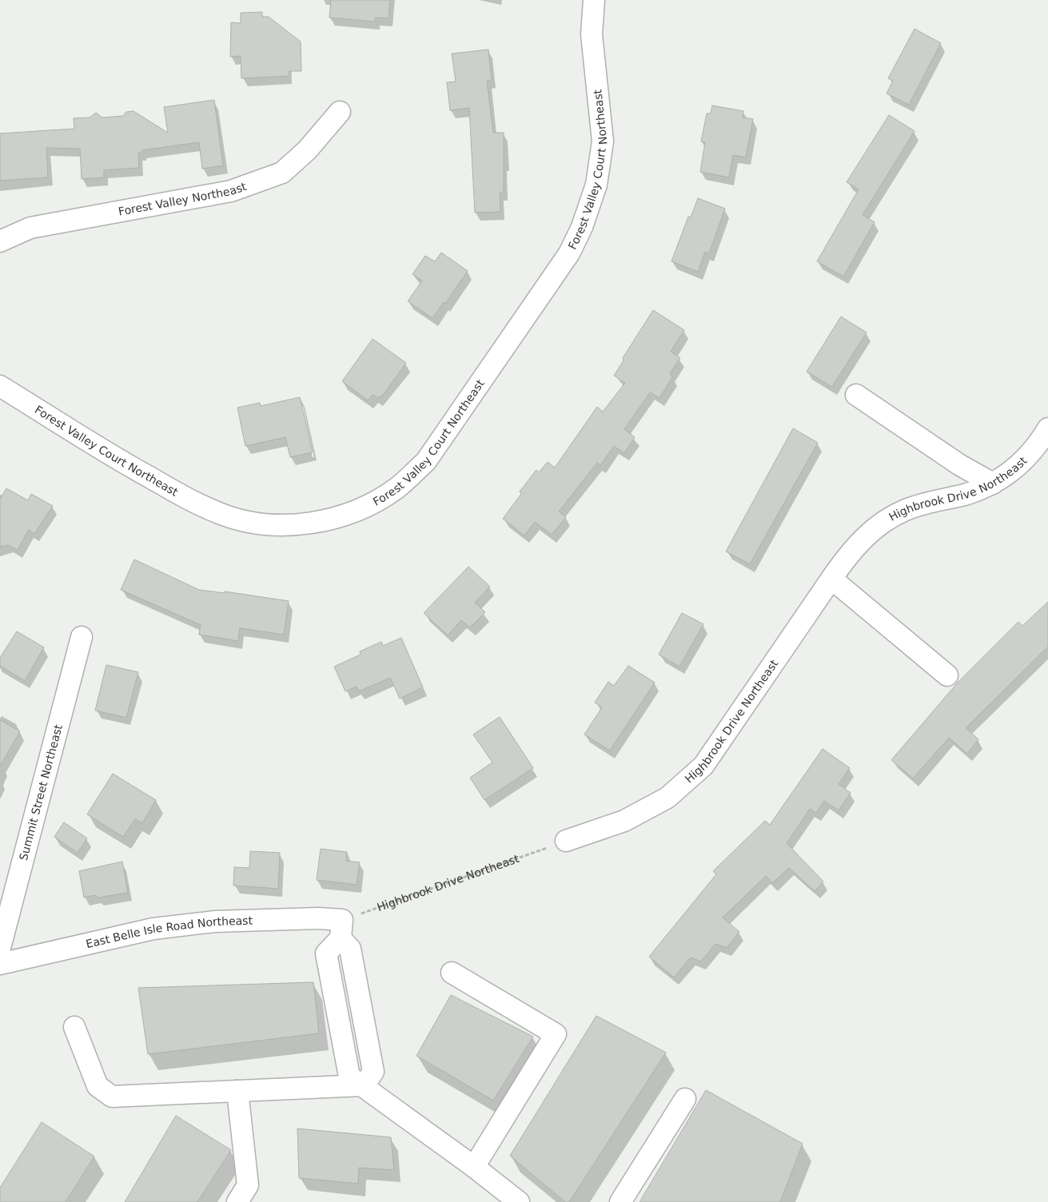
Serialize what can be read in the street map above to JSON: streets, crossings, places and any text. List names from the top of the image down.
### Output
{
  "streets": {
    "street": [
      "Forest Valley Court Northeast",
      "Forest Valley Northeast",
      "Highbrook Drive Northeast",
      "Summit Street Northeast",
      "East Belle Isle Road Northeast"
    ]
  },
  "crossings": [
    ["Highbrook Drive Northeast", "East Belle Isle Road Northeast"]
  ]
}
